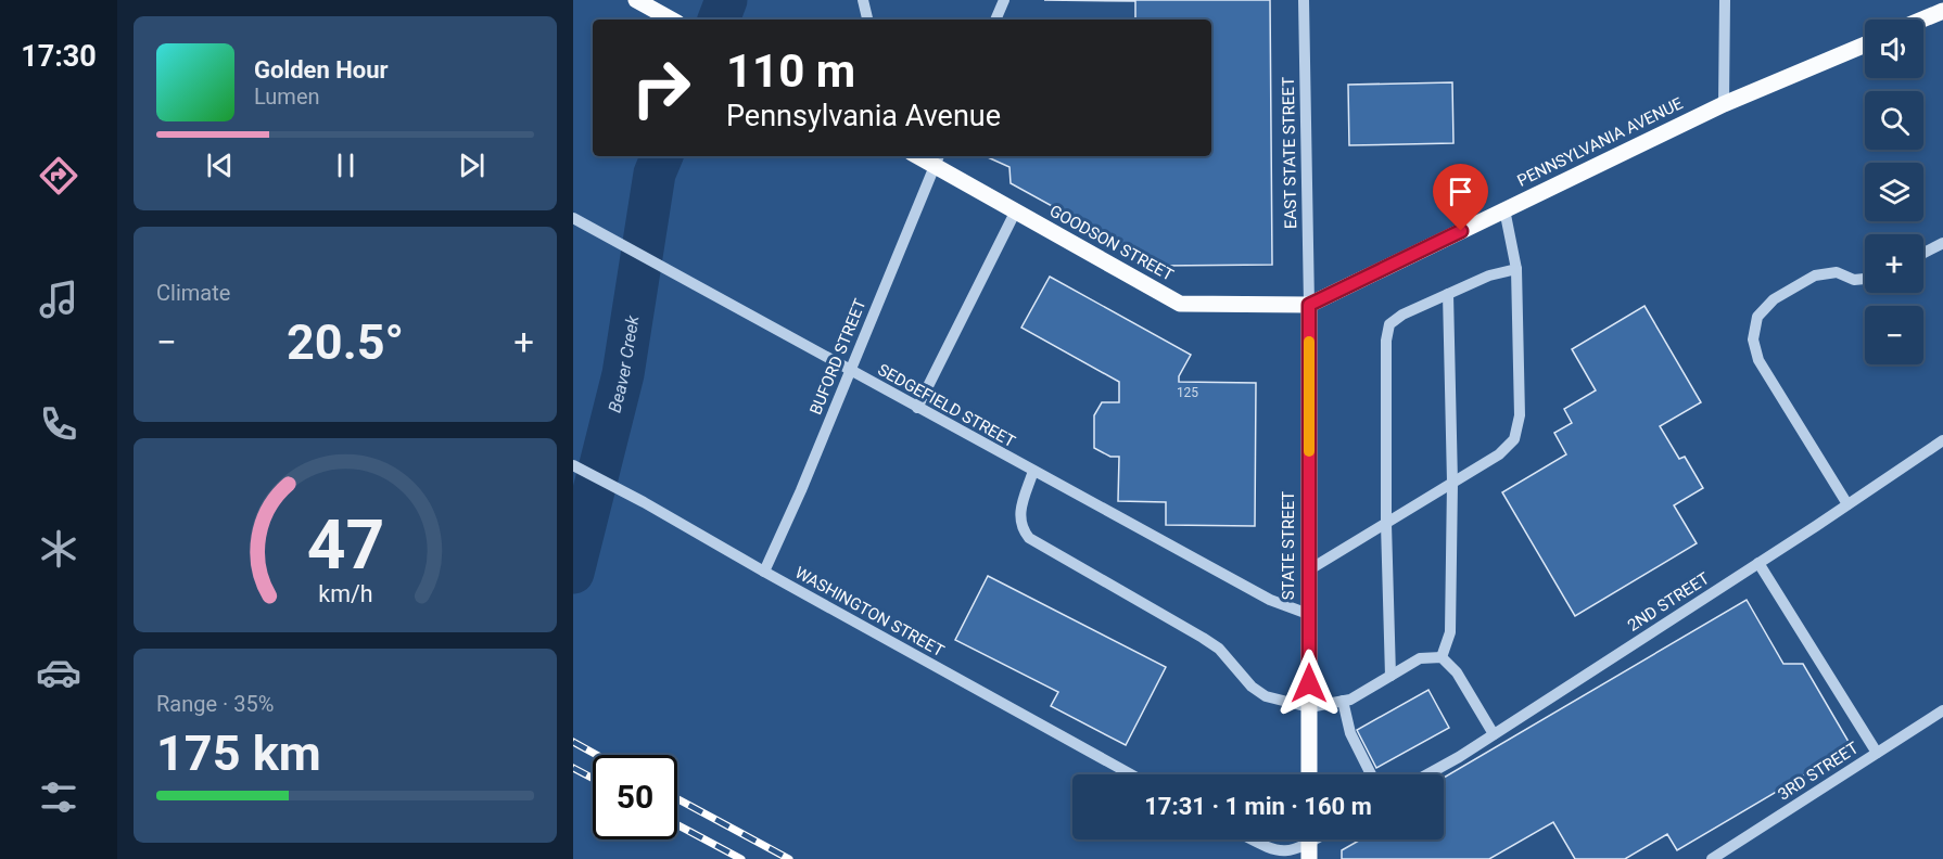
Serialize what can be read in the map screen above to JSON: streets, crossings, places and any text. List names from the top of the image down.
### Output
{
  "streets": {
    "main road": ["PENNSYLVANIA AVENUE", "GOODSON STREET", "STATE STREET"],
    "street": [
      "EAST STATE STREET",
      "BUFORD STREET",
      "SEDGEFIELD STREET",
      "2ND STREET",
      "WASHINGTON STREET",
      "3RD STREET"
    ]
  },
  "crossings": [
    ["PENNSYLVANIA AVENUE", "EAST STATE STREET"],
    ["PENNSYLVANIA AVENUE", "GOODSON STREET"],
    ["PENNSYLVANIA AVENUE", "STATE STREET"],
    ["EAST STATE STREET", "GOODSON STREET"],
    ["EAST STATE STREET", "STATE STREET"],
    ["GOODSON STREET", "BUFORD STREET"],
    ["GOODSON STREET", "STATE STREET"],
    ["BUFORD STREET", "SEDGEFIELD STREET"],
    ["BUFORD STREET", "WASHINGTON STREET"],
    ["SEDGEFIELD STREET", "STATE STREET"]
  ],
  "water": ["Beaver Creek"],
  "house_numbers": ["125"],
  "page": {
    "tabs": "17:30",
    "map_buttons": ["+", "−"],
    "turn": ["110 m", "Pennsylvania Avenue"],
    "song": ["Golden Hour", "Lumen"],
    "tile": [
      "Climate",
      ["Range · 35%", "175 km"]
    ],
    "heat": ["−", "20.5°", "+"],
    "limit": "50",
    "trip": "17:31 · 1 min · 160 m",
    "gauge": ["47", "km/h"]
  }
}
